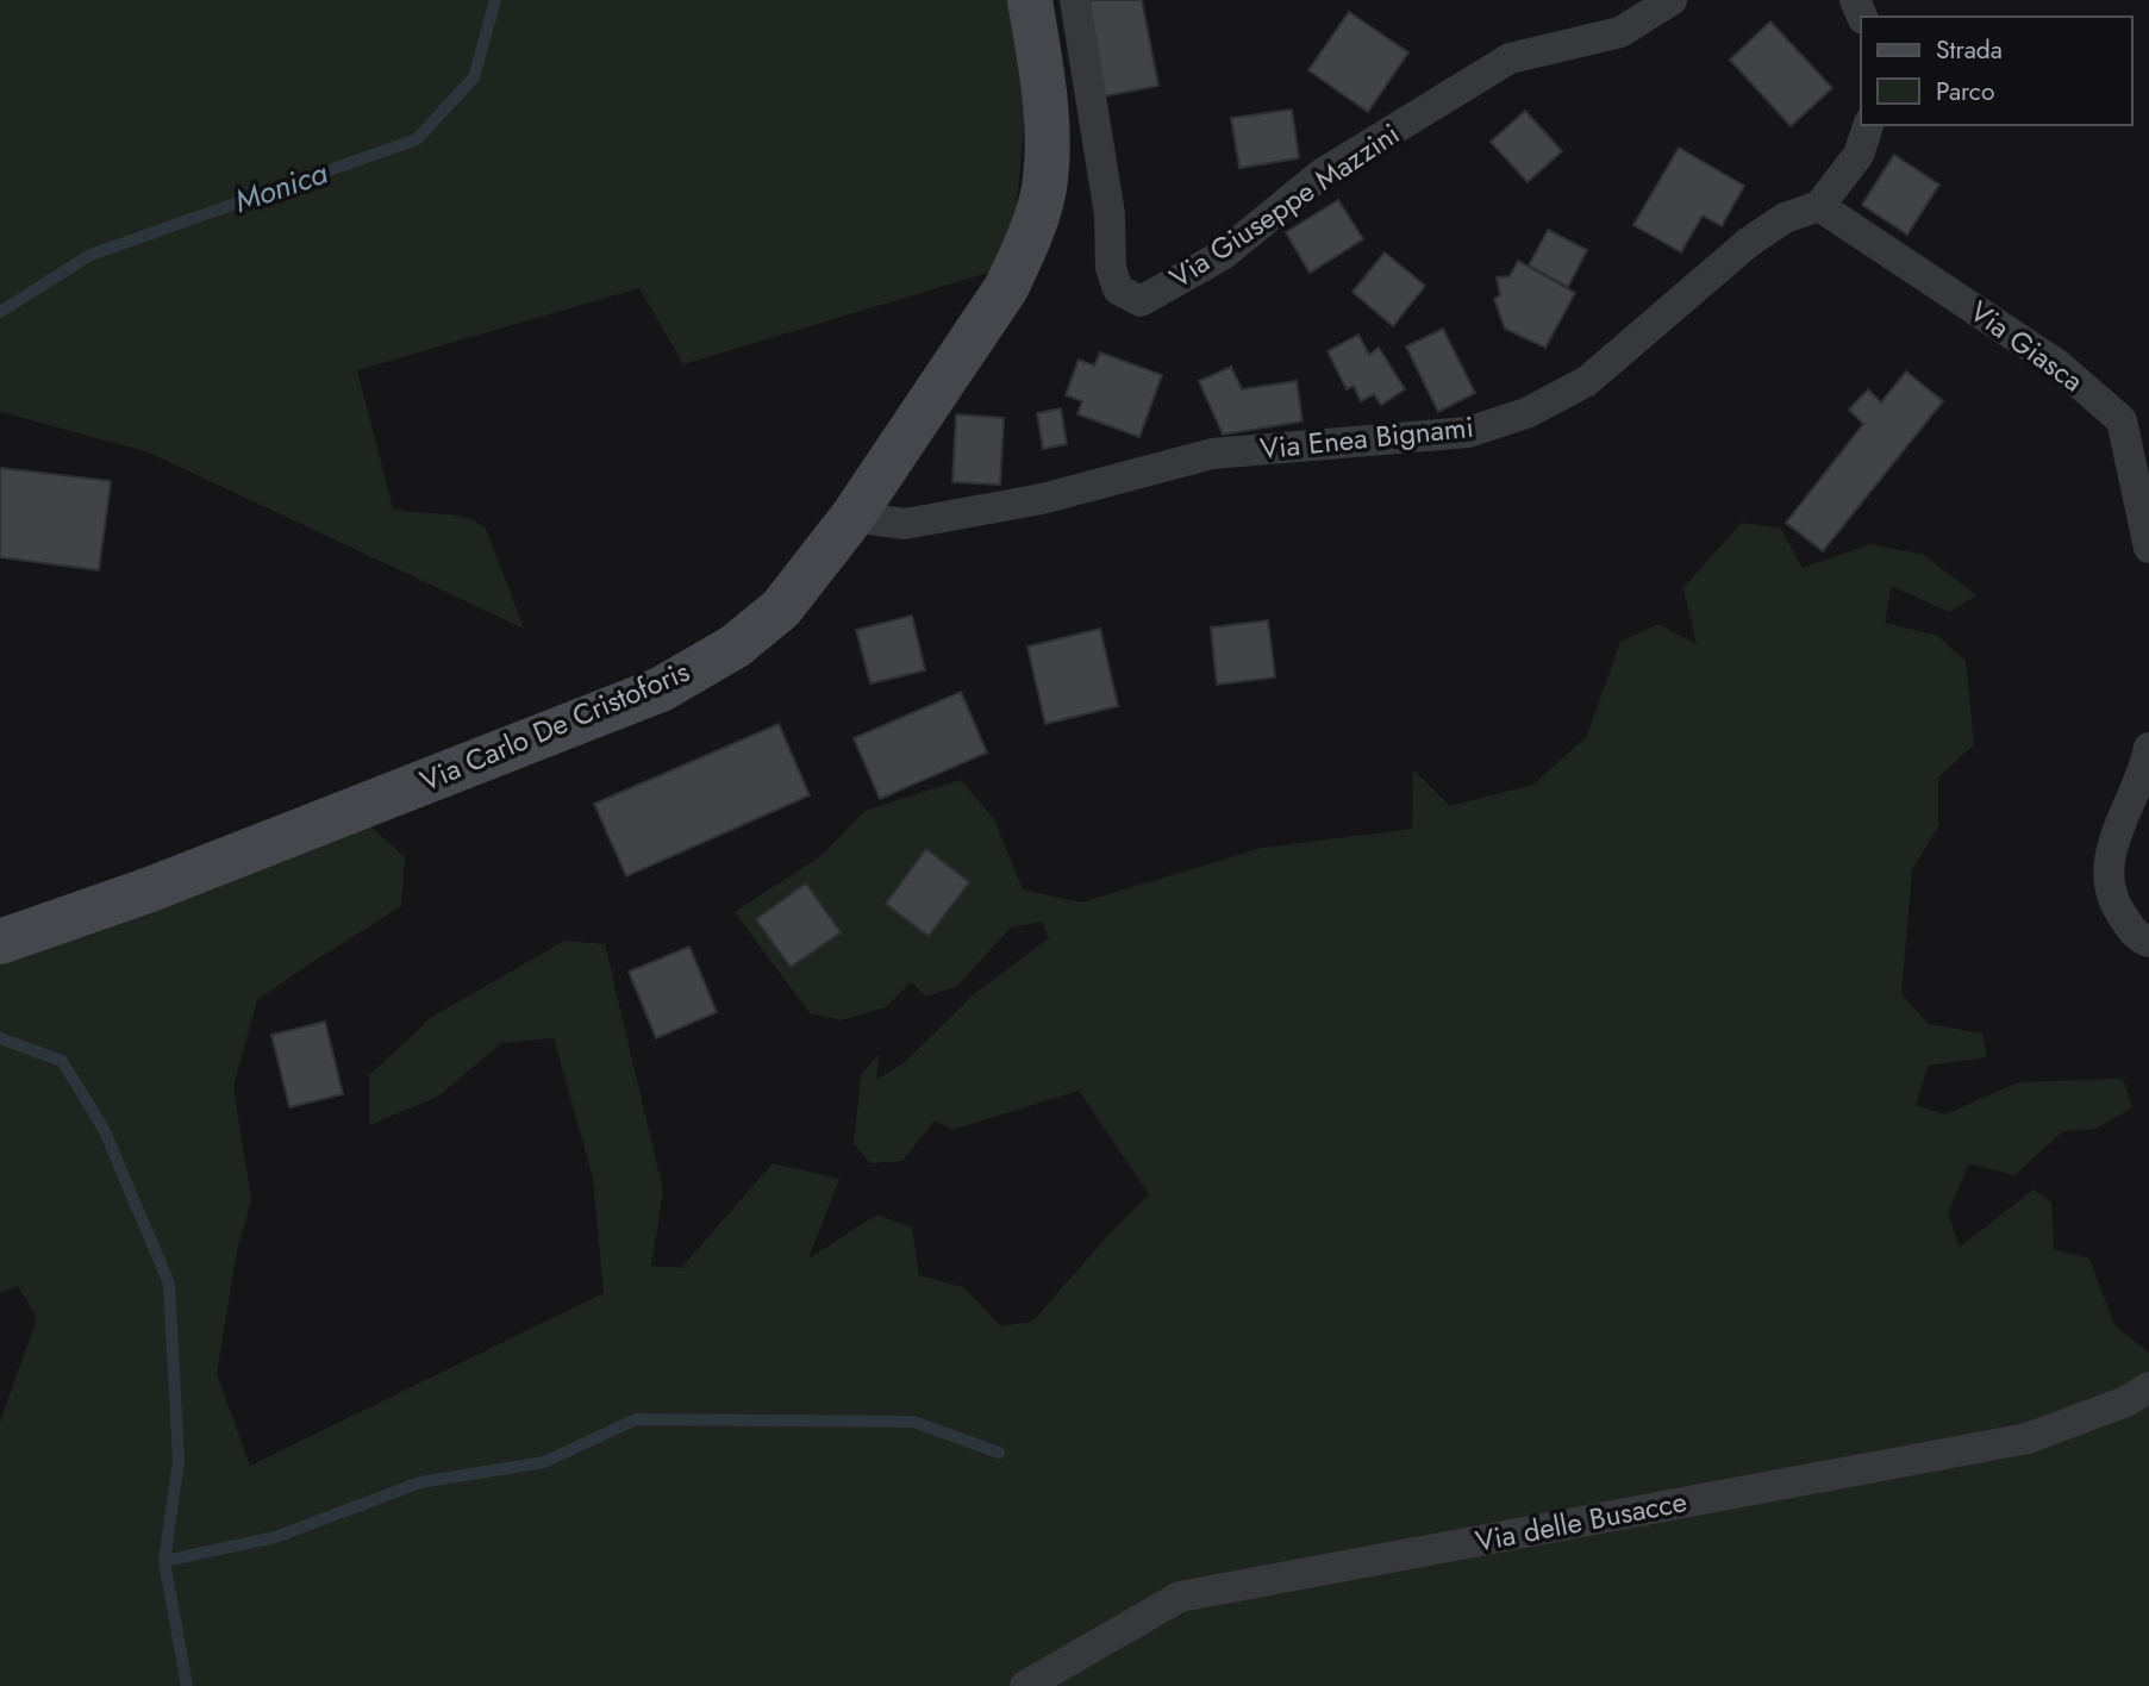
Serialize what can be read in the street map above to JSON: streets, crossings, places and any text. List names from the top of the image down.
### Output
{
  "streets": {
    "main road": ["Via Carlo De Cristoforis"],
    "street": [
      "Via Giuseppe Mazzini",
      "Via Giasca",
      "Via Enea Bignami",
      "Via delle Busacce"
    ]
  },
  "crossings": [
    ["Via Giasca", "Via Enea Bignami"],
    ["Via Enea Bignami", "Via Carlo De Cristoforis"]
  ],
  "water": ["Monica"],
  "legend": ["Strada", "Parco"]
}
